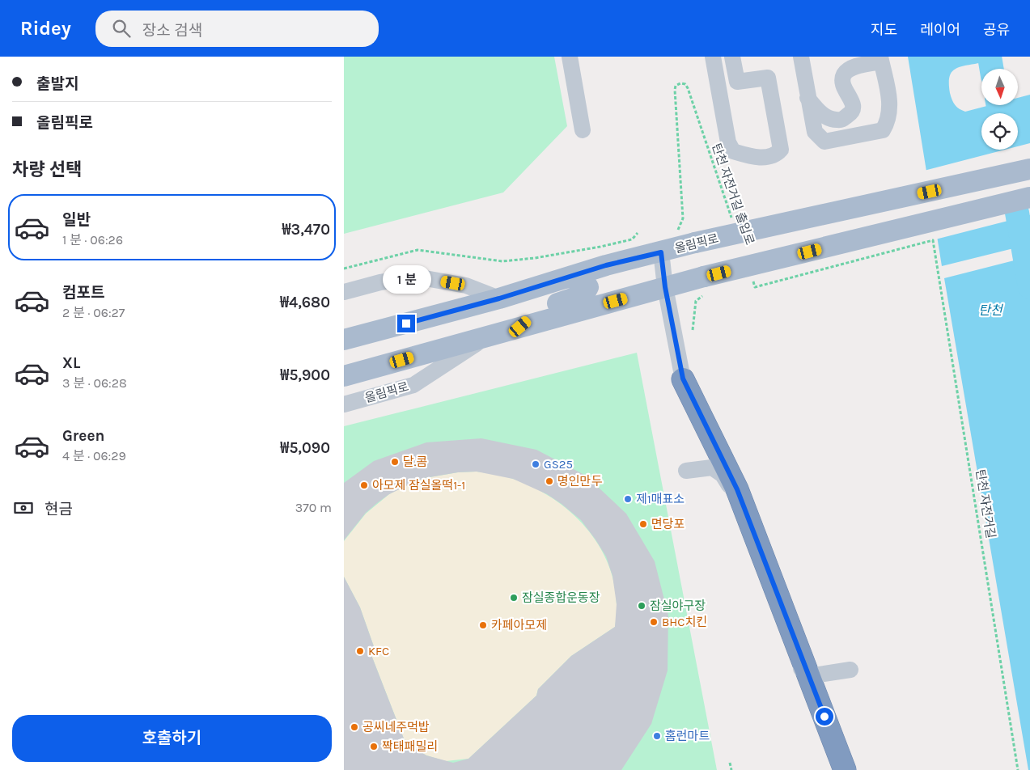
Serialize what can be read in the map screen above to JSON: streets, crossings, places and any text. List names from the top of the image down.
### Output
{
  "streets": {
    "main road": ["올림픽로"],
    "path": ["탄천 자전거길 출입로", "탄천 자전거길"]
  },
  "crossings": [
    ["탄천 자전거길 출입로", "올림픽로"]
  ],
  "water": ["탄천"],
  "places": [
    "달.콤",
    "GS25",
    "명인만두",
    "아모제 잠실올떡1-1",
    "제1매표소",
    "면당포",
    "잠실종합운동장",
    "잠실야구장",
    "BHC치킨",
    "카페아모제",
    "KFC",
    "공씨네주먹밥",
    "홈런마트",
    "짝태패밀리"
  ],
  "north": "bottom",
  "page": {
    "header": "Ridey",
    "search": "장소 검색",
    "nav": ["지도", "레이어", "공유"],
    "banner": ["출발지", "올림픽로"],
    "heading": "차량 선택",
    "list": [
      {
        "name": "일반",
        "note": "1 분 · 06:26",
        "value": "₩3,470"
      },
      {
        "name": "컴포트",
        "note": "2 분 · 06:27",
        "value": "₩4,680"
      },
      {
        "name": "XL",
        "note": "3 분 · 06:28",
        "value": "₩5,900"
      },
      {
        "name": "Green",
        "note": "4 분 · 06:29",
        "value": "₩5,090"
      }
    ],
    "bubble": "1 분",
    "pay": ["현금", "370 m"],
    "buttons": "호출하기"
  }
}
